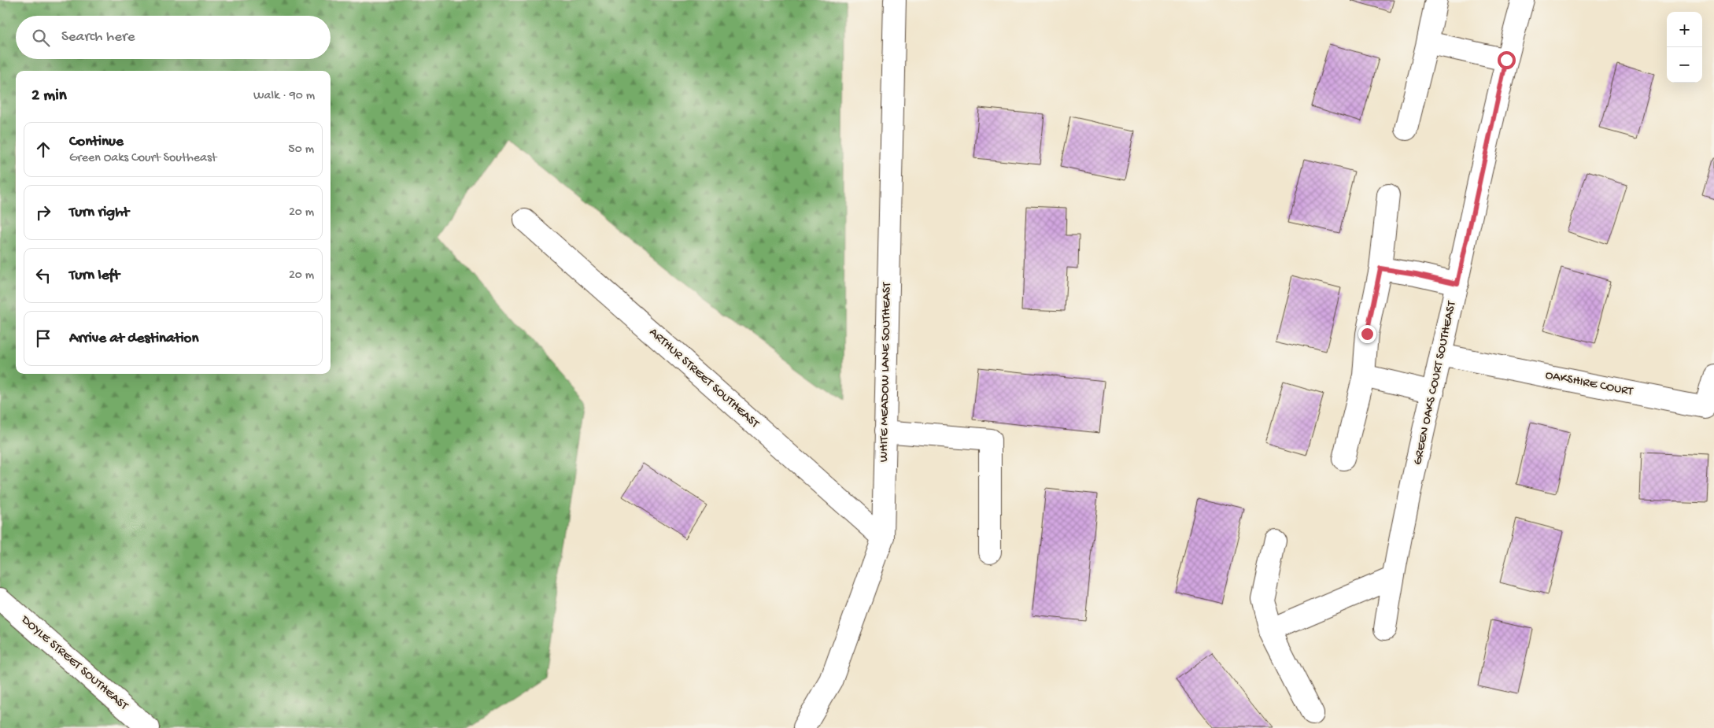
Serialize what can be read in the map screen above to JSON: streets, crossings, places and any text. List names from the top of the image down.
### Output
{
  "streets": {
    "street": [
      "WHITE MEADOW LANE SOUTHEAST",
      "ARTHUR STREET SOUTHEAST",
      "GREEN OAKS COURT SOUTHEAST",
      "OAKSHIRE COURT",
      "DOYLE STREET SOUTHEAST"
    ]
  },
  "crossings": [
    ["WHITE MEADOW LANE SOUTHEAST", "ARTHUR STREET SOUTHEAST"],
    ["GREEN OAKS COURT SOUTHEAST", "OAKSHIRE COURT"]
  ],
  "page": {
    "map_buttons": ["+", "−"],
    "search": "Search here",
    "heading": ["2 min", "Walk · 90 m"],
    "list": [
      ["Continue", "Green Oaks Court Southeast", "50 m"],
      ["Turn right", "20 m"],
      ["Turn left", "20 m"],
      "Arrive at destination"
    ]
  }
}
